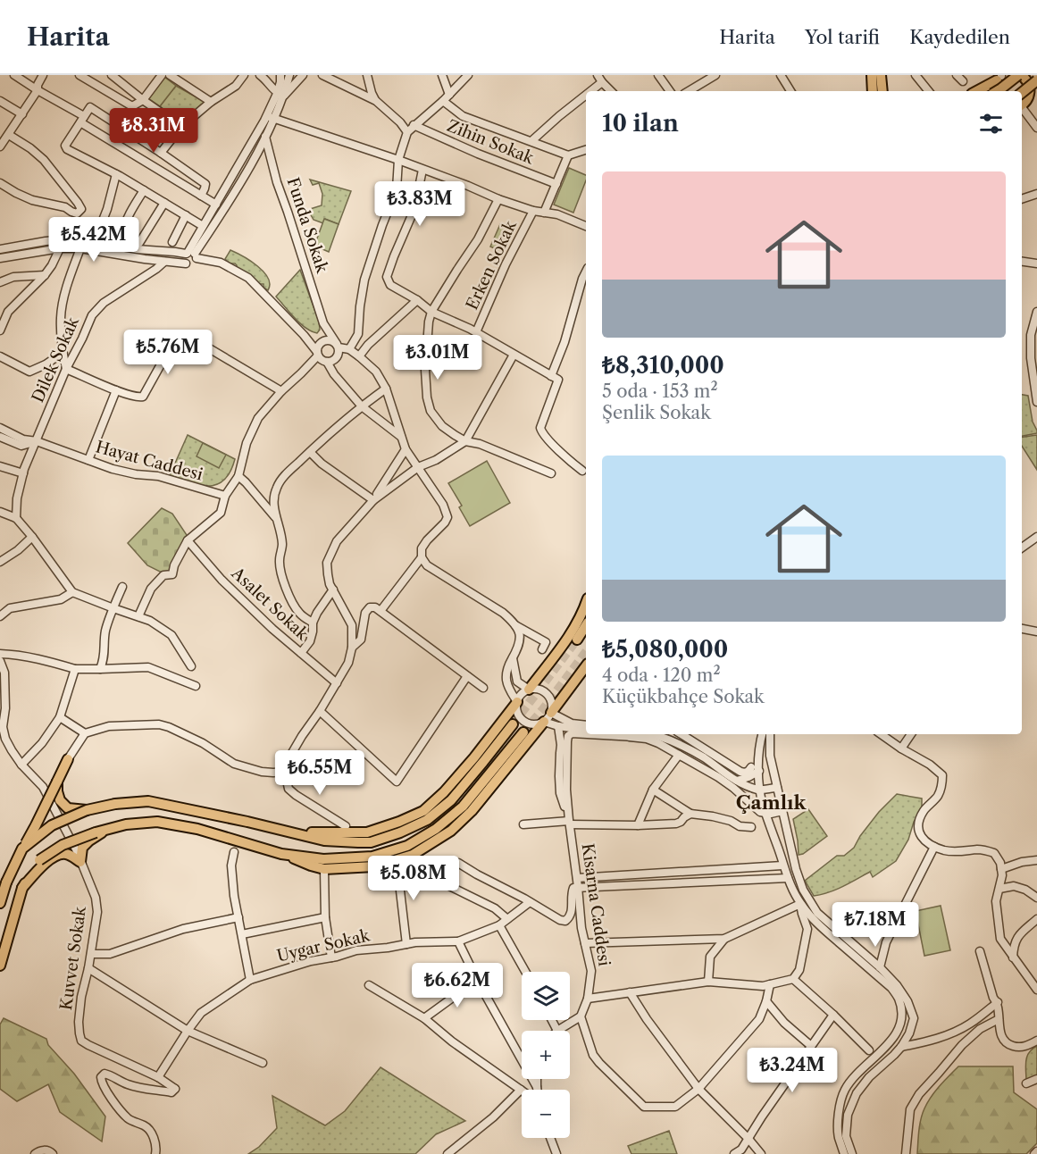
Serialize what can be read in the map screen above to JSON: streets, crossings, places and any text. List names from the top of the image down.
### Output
{
  "streets": {
    "street": [
      "Zihin Sokak",
      "Funda Sokak",
      "Erken Sokak",
      "Dilek Sokak",
      "Hayat Caddesi",
      "Asalet Sokak",
      "Kisarna Caddesi",
      "Uygar Sokak",
      "Kuvvet Sokak"
    ]
  },
  "crossings": [
    ["Dilek Sokak", "Hayat Caddesi"],
    ["Uygar Sokak", "Kuvvet Sokak"]
  ],
  "districts": ["Çamlık"],
  "page": {
    "header": "Harita",
    "nav": ["Harita", "Yol tarifi", "Kaydedilen"],
    "heading": "10 ilan",
    "price": [
      "₺8.31M",
      "₺3.83M",
      "₺5.42M",
      "₺5.76M",
      "₺3.01M",
      "₺6.55M",
      "₺5.08M",
      "₺7.18M",
      "₺6.62M",
      "₺3.24M"
    ],
    "list": [
      {
        "name": "₺8,310,000",
        "note": "5 oda · 153 m² · Şenlik Sokak"
      },
      {
        "name": "₺5,080,000",
        "note": "4 oda · 120 m² · Küçükbahçe Sokak"
      }
    ],
    "map_buttons": ["+", "−"]
  }
}
